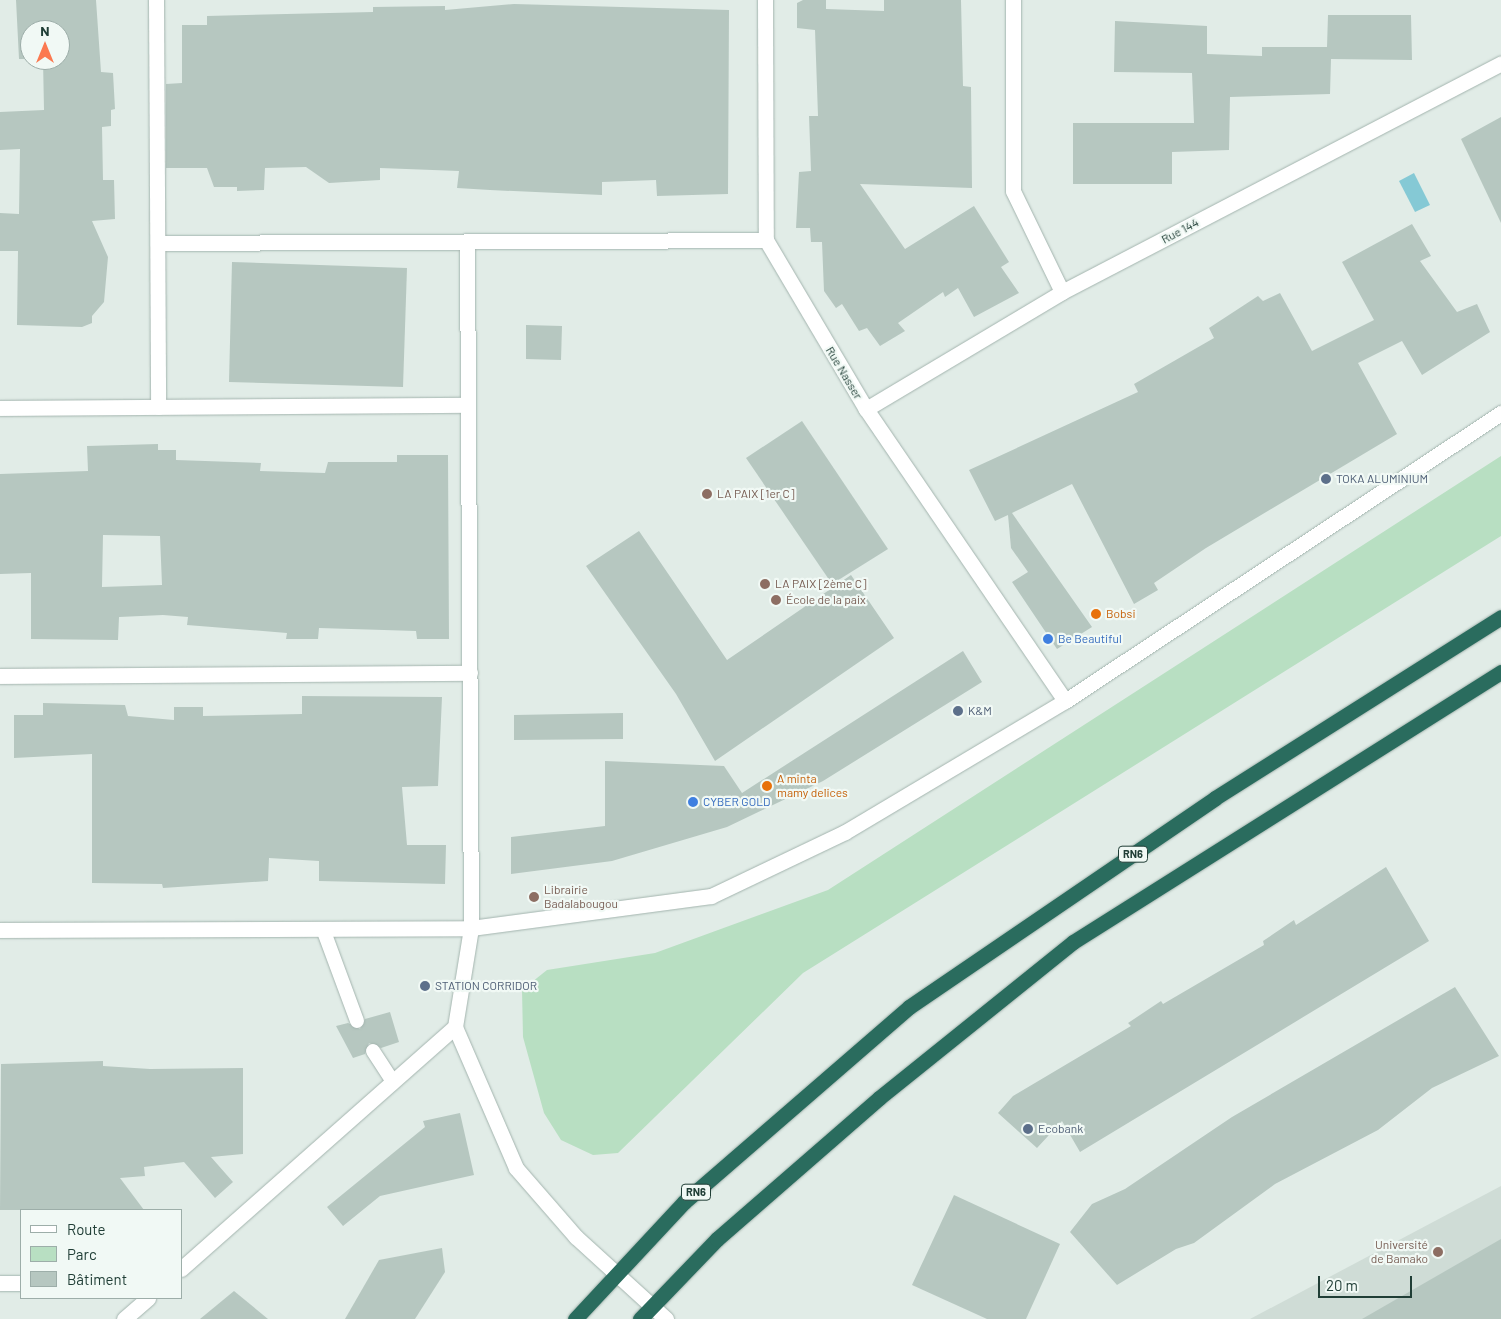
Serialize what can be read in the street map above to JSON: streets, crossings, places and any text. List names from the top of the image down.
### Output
{
  "streets": {
    "highway": ["RN6"],
    "street": ["Rue 144", "Rue Nasser"]
  },
  "crossings": [
    ["Rue 144", "Rue Nasser"]
  ],
  "places": [
    "TOKA ALUMINIUM",
    "LA PAIX [1er C]",
    "LA PAIX [2ème C]",
    "École de la paix",
    "Bobsi",
    "Be Beautiful",
    "K&M",
    "A minta mamy delices",
    "CYBER GOLD",
    "Librairie Badalabougou",
    "STATION CORRIDOR",
    "Ecobank",
    "Université de Bamako"
  ],
  "legend": ["Route", "Parc", "Bâtiment"],
  "scale_bar": "20 m",
  "north": "top"
}
